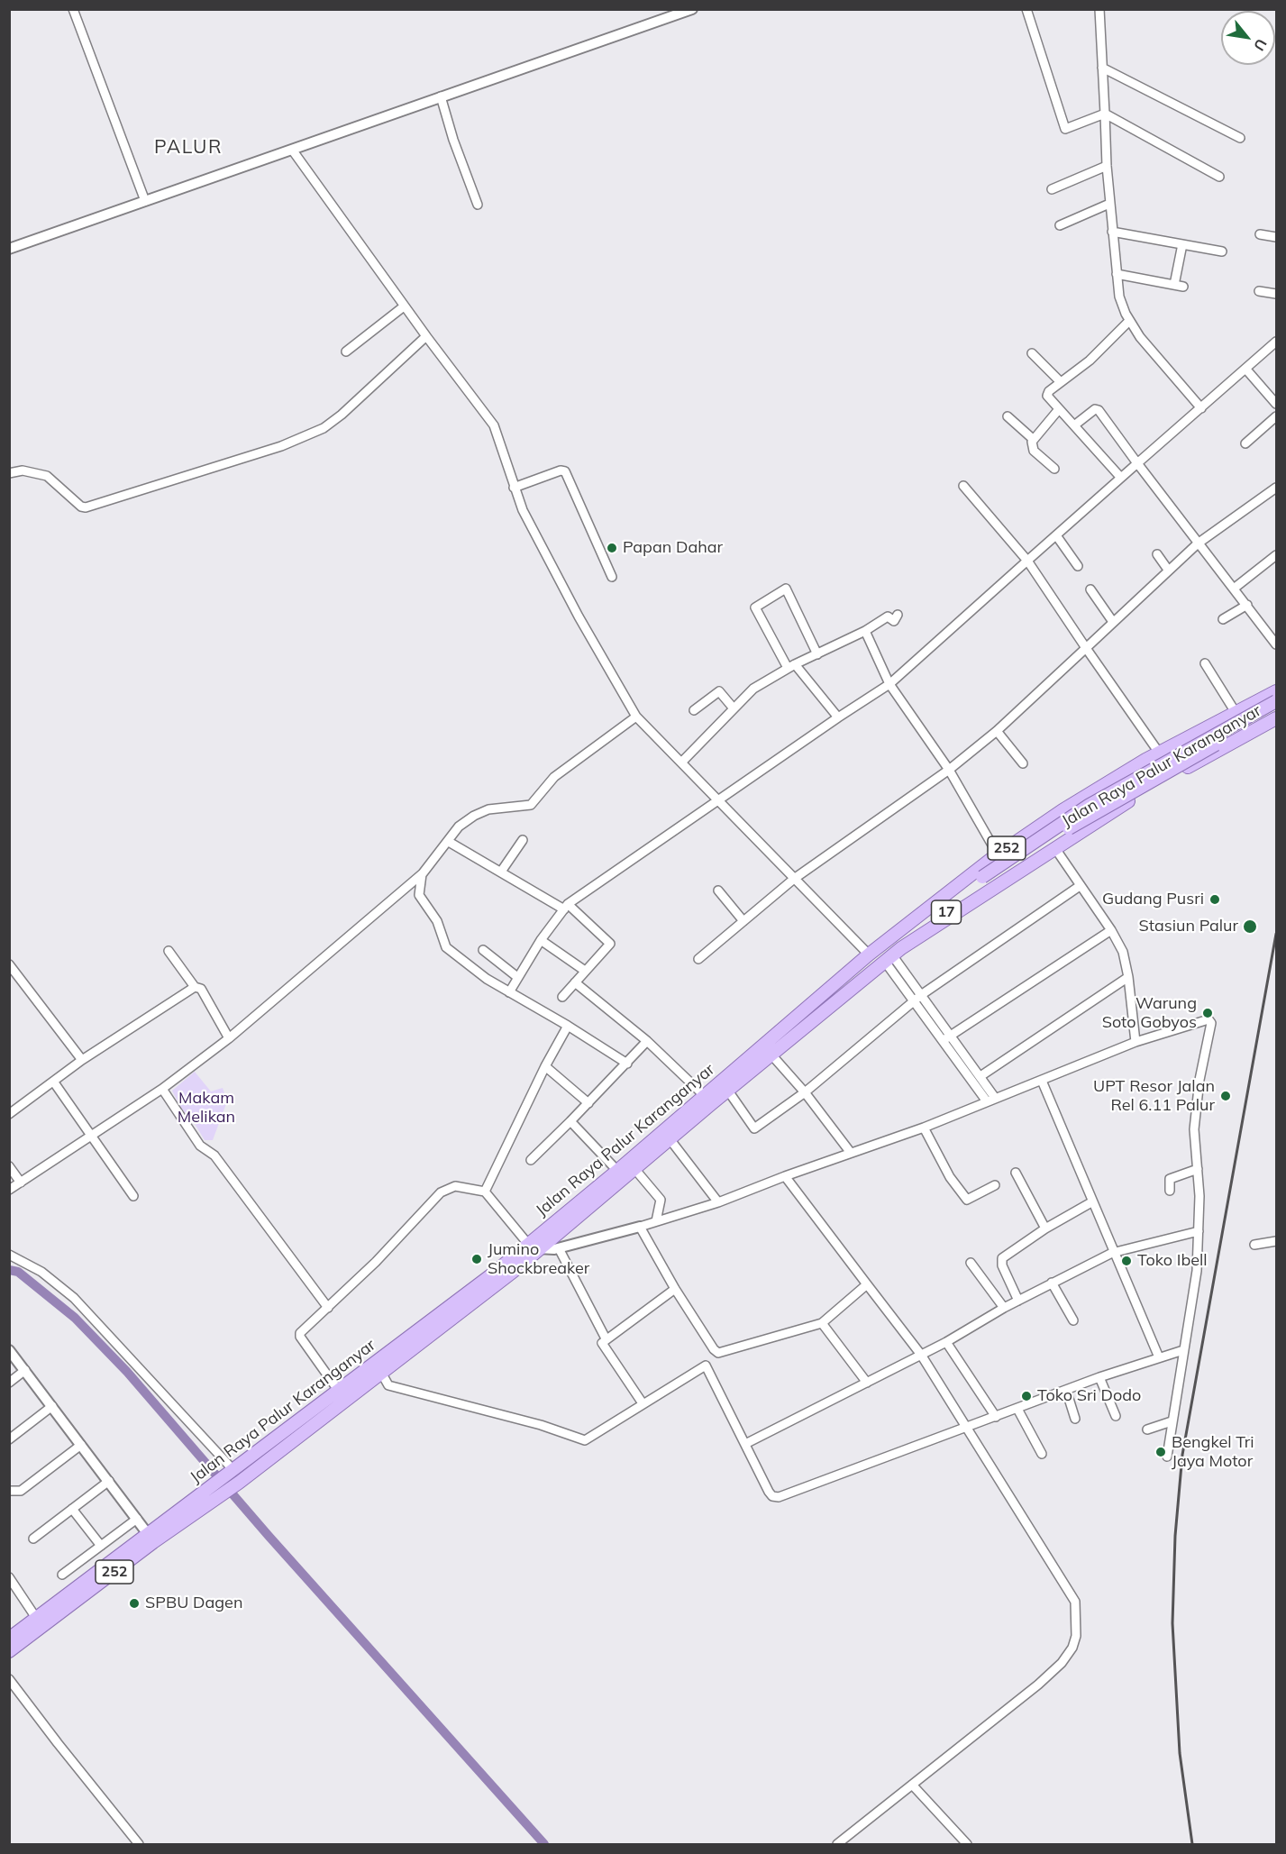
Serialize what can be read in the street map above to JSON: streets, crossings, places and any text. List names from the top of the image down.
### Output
{
  "streets": {
    "main road": ["Jalan Raya Palur Karanganyar", "252", "17"]
  },
  "crossings": [
    ["Jalan Raya Palur Karanganyar", "17"],
    ["252", "17"]
  ],
  "districts": ["PALUR"],
  "parks": ["Makam Melikan"],
  "places": [
    "Papan Dahar",
    "Gudang Pusri",
    "Stasiun Palur",
    "Warung Soto Gobyos",
    "UPT Resor Jalan Rel 6.11 Palur",
    "Jumino Shockbreaker",
    "Toko Ibell",
    "Toko Sri Dodo",
    "Bengkel Tri Jaya Motor",
    "SPBU Dagen"
  ],
  "north": "bottom right"
}
